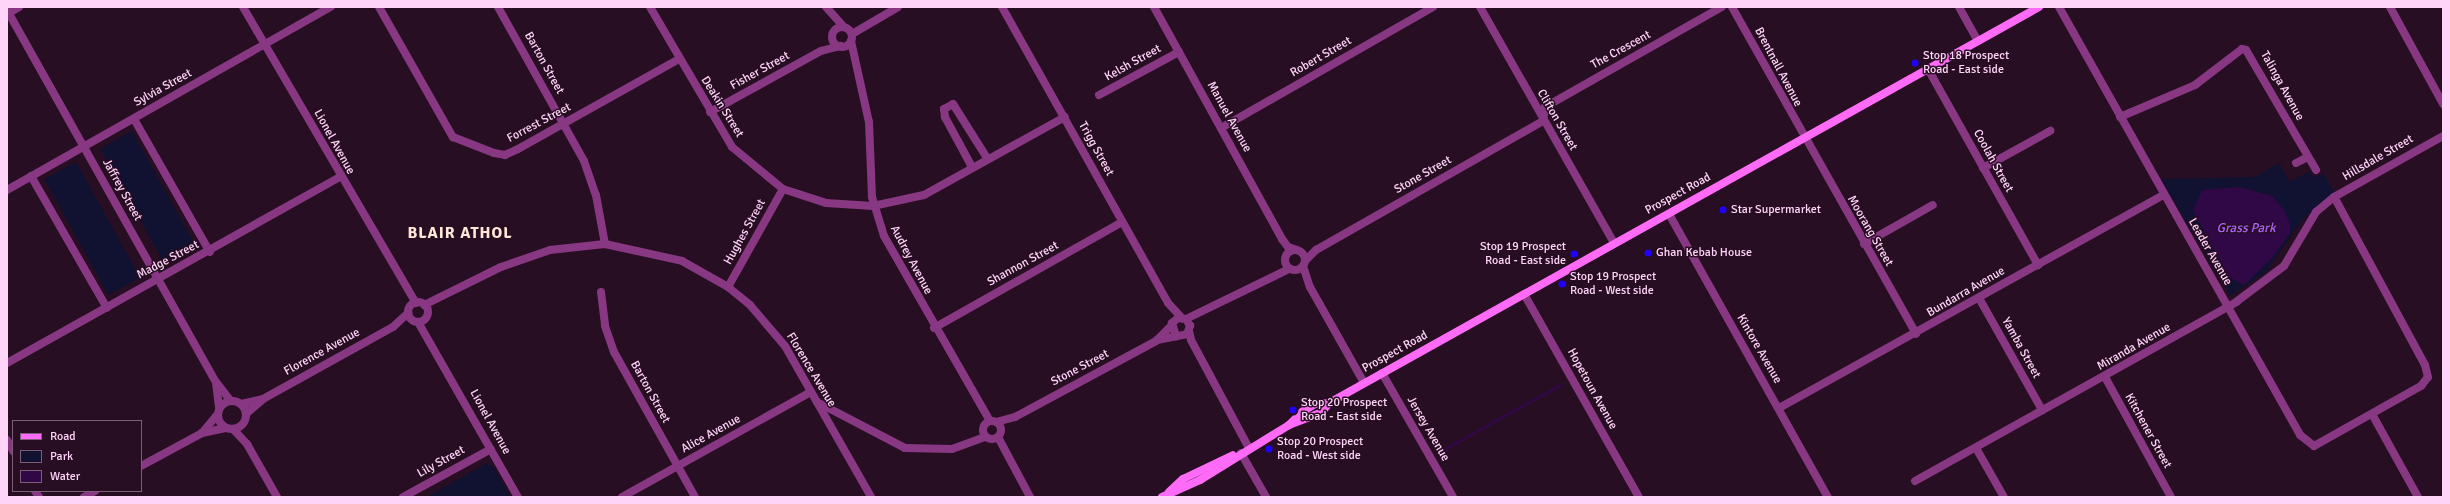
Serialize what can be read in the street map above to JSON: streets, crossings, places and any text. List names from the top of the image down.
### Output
{
  "streets": {
    "main road": ["Prospect Road"],
    "street": [
      "The Crescent",
      "Robert Street",
      "Barton Street",
      "Kelsh Street",
      "Brentnall Avenue",
      "Fisher Street",
      "Talinga Avenue",
      "Sylvia Street",
      "Deakin Street",
      "Manuel Avenue",
      "Clifton Street",
      "Forrest Street",
      "Lionel Avenue",
      "Trigg Street",
      "Hillsdale Street",
      "Coolah Street",
      "Stone Street",
      "Jaffrey Street",
      "Moorang Street",
      "Hughes Street",
      "Leader Avenue",
      "Madge Street",
      "Audrey Avenue",
      "Shannon Street",
      "Bundarra Avenue",
      "Miranda Avenue",
      "Yamba Street",
      "Kintore Avenue",
      "Florence Avenue",
      "Hopetoun Avenue",
      "Jersey Avenue",
      "Kitchener Street",
      "Alice Avenue",
      "Lily Street"
    ]
  },
  "crossings": [
    ["The Crescent", "Clifton Street"],
    ["The Crescent", "Stone Street"],
    ["Robert Street", "Manuel Avenue"],
    ["Barton Street", "Forrest Street"],
    ["Barton Street", "Florence Avenue"],
    ["Barton Street", "Alice Avenue"],
    ["Kelsh Street", "Manuel Avenue"],
    ["Brentnall Avenue", "Prospect Road"],
    ["Brentnall Avenue", "Moorang Street"],
    ["Fisher Street", "Deakin Street"],
    ["Fisher Street", "Audrey Avenue"],
    ["Talinga Avenue", "Leader Avenue"],
    ["Sylvia Street", "Lionel Avenue"],
    ["Sylvia Street", "Jaffrey Street"],
    ["Deakin Street", "Forrest Street"],
    ["Deakin Street", "Trigg Street"],
    ["Deakin Street", "Hughes Street"],
    ["Deakin Street", "Audrey Avenue"],
    ["Manuel Avenue", "Stone Street"],
    ["Clifton Street", "Stone Street"],
    ["Clifton Street", "Prospect Road"],
    ["Lionel Avenue", "Madge Street"],
    ["Lionel Avenue", "Florence Avenue"],
    ["Lionel Avenue", "Lily Street"],
    ["Trigg Street", "Stone Street"],
    ["Trigg Street", "Prospect Road"],
    ["Trigg Street", "Shannon Street"],
    ["Hillsdale Street", "Leader Avenue"],
    ["Hillsdale Street", "Miranda Avenue"],
    ["Coolah Street", "Prospect Road"],
    ["Coolah Street", "Bundarra Avenue"],
    ["Stone Street", "Audrey Avenue"],
    ["Stone Street", "Florence Avenue"],
    ["Jaffrey Street", "Madge Street"],
    ["Jaffrey Street", "Florence Avenue"],
    ["Prospect Road", "Moorang Street"],
    ["Prospect Road", "Kintore Avenue"],
    ["Prospect Road", "Hopetoun Avenue"],
    ["Prospect Road", "Jersey Avenue"],
    ["Moorang Street", "Bundarra Avenue"],
    ["Hughes Street", "Florence Avenue"],
    ["Leader Avenue", "Bundarra Avenue"],
    ["Leader Avenue", "Miranda Avenue"],
    ["Audrey Avenue", "Shannon Street"],
    ["Bundarra Avenue", "Yamba Street"],
    ["Bundarra Avenue", "Kintore Avenue"],
    ["Miranda Avenue", "Yamba Street"],
    ["Miranda Avenue", "Kitchener Street"],
    ["Florence Avenue", "Alice Avenue"]
  ],
  "districts": ["BLAIR ATHOL"],
  "water": ["Grass Park"],
  "places": [
    "Stop 18 Prospect Road - East side",
    "Star Supermarket",
    "Ghan Kebab House",
    "Stop 19 Prospect Road - East side",
    "Stop 19 Prospect Road - West side",
    "Stop 20 Prospect Road - East side",
    "Stop 20 Prospect Road - West side"
  ],
  "legend": ["Road", "Park", "Water"]
}
